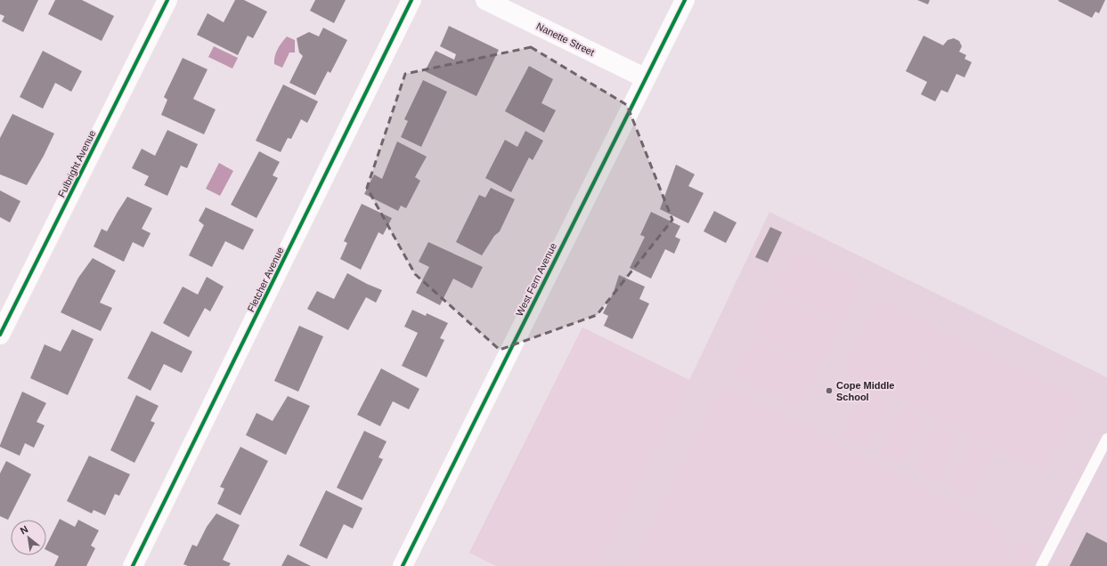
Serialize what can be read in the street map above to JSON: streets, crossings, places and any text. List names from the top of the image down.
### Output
{
  "streets": {
    "street": [
      "Nanette Street",
      "Fulbright Avenue",
      "Fletcher Avenue",
      "West Fern Avenue"
    ]
  },
  "crossings": [
    ["Nanette Street", "West Fern Avenue"]
  ],
  "places": ["Cope Middle School"],
  "north": "top left"
}
